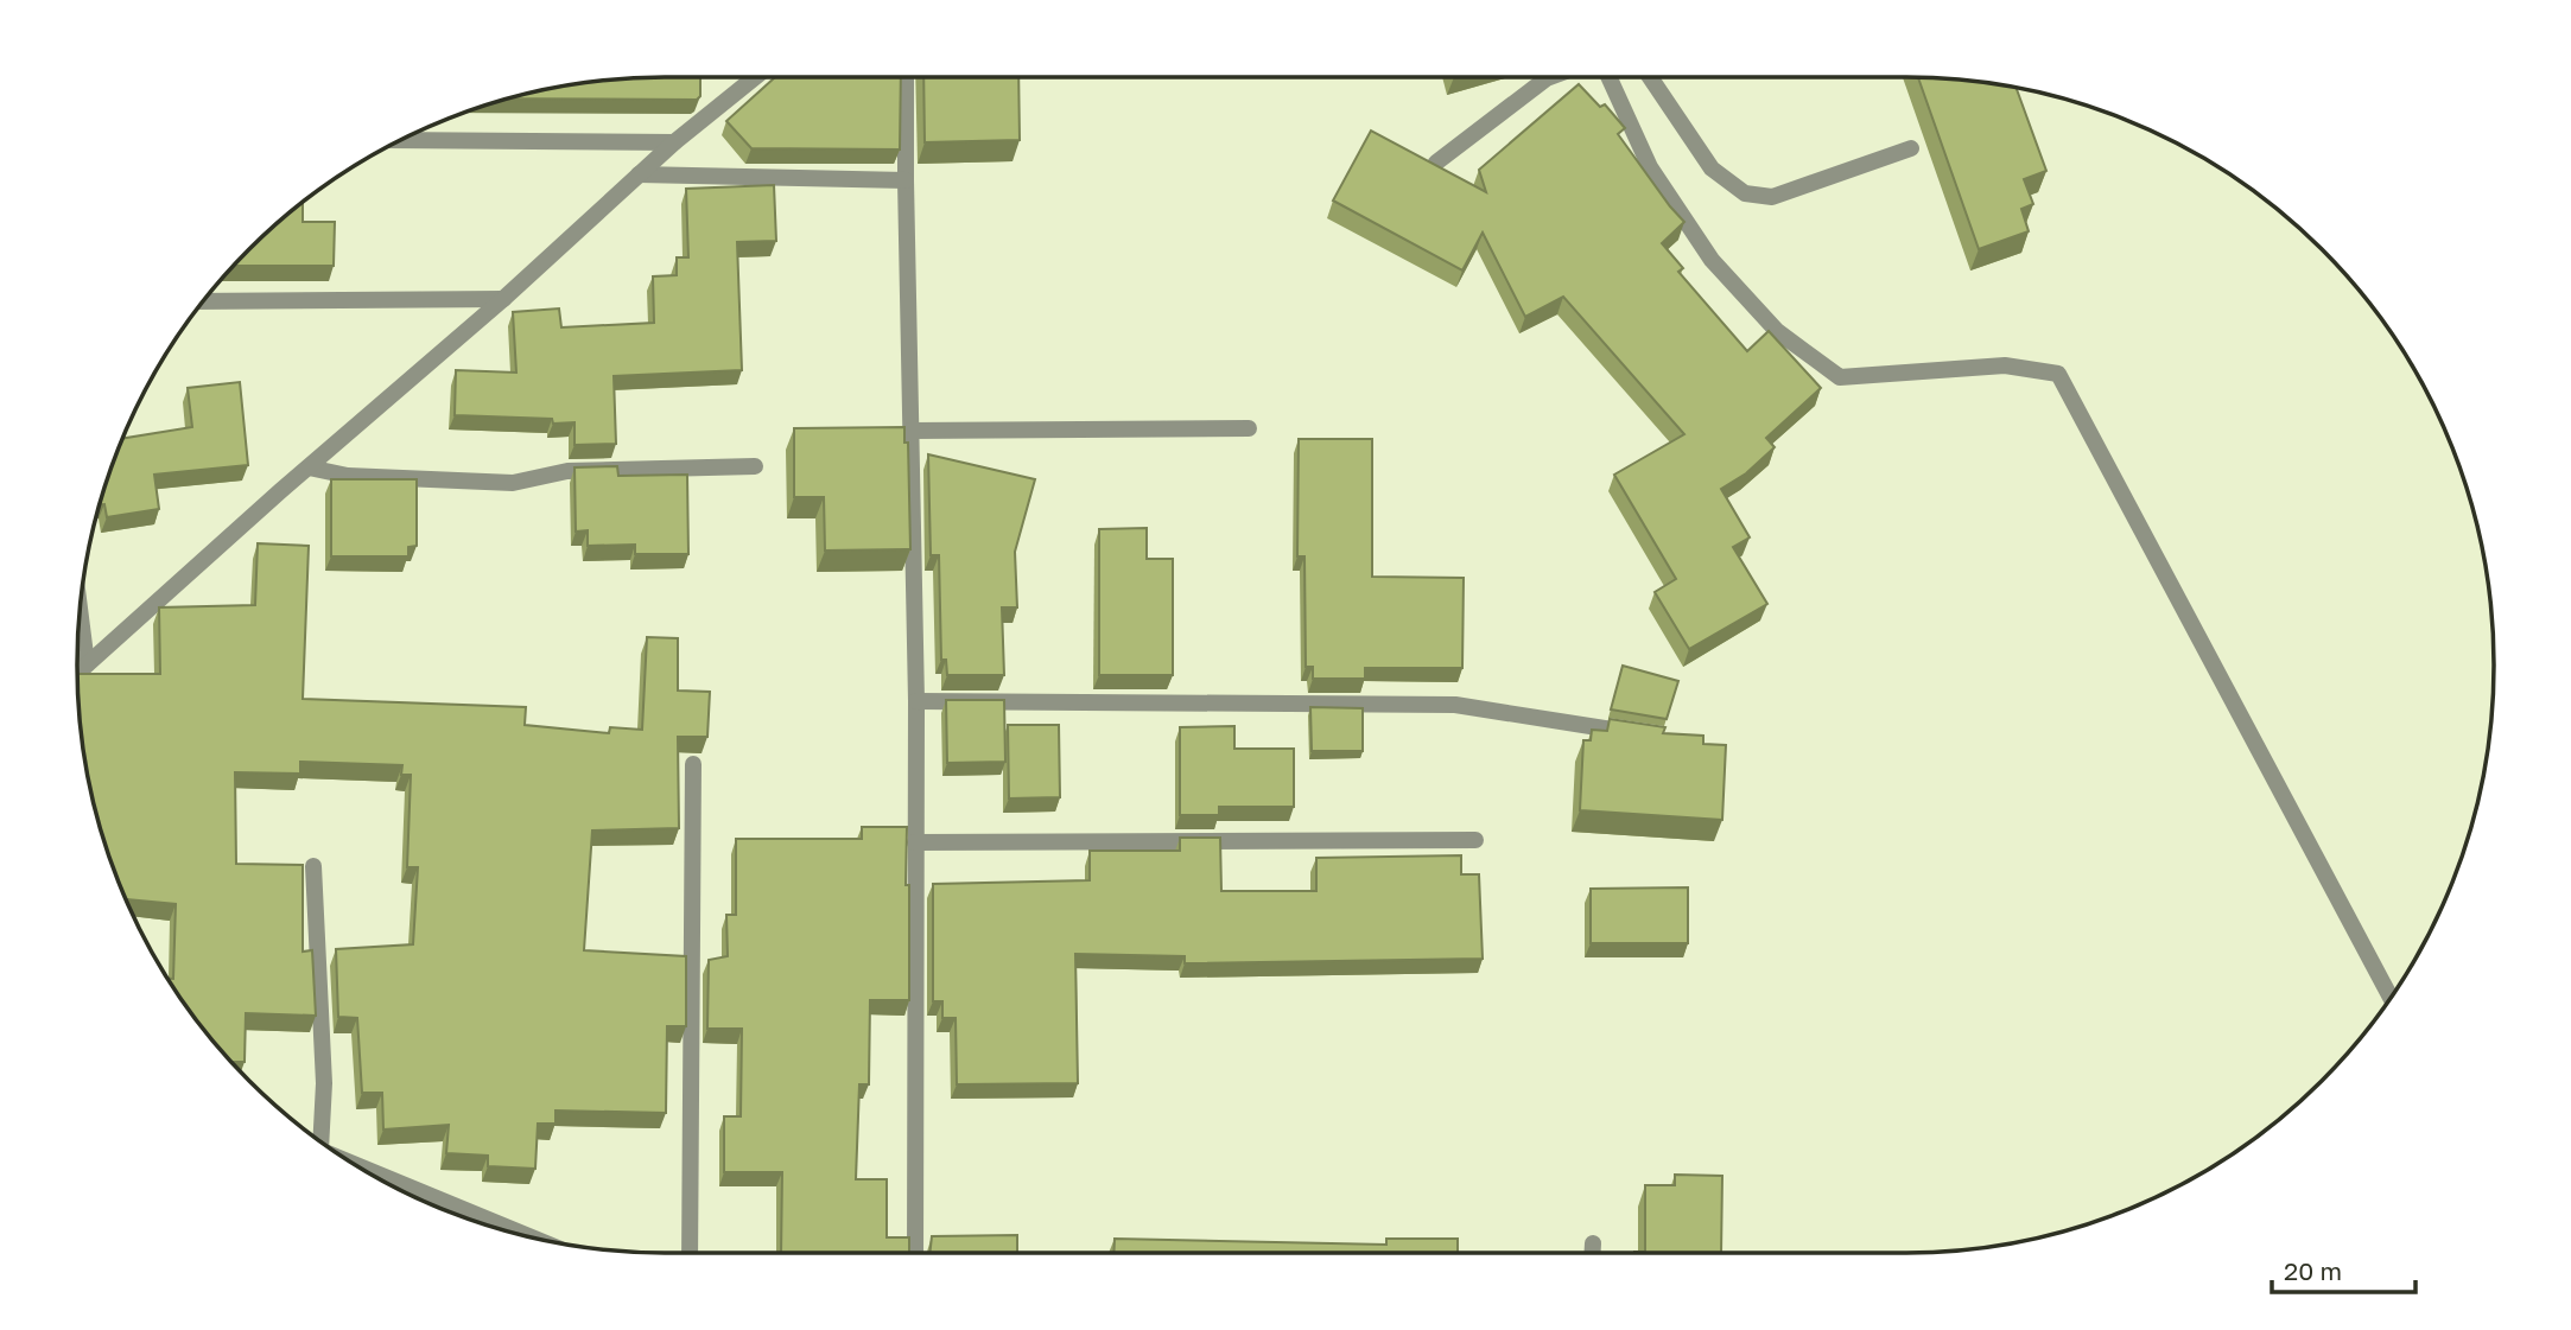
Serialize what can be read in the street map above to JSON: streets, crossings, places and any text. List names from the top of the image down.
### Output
{
  "scale_bar": "20 m"
}
